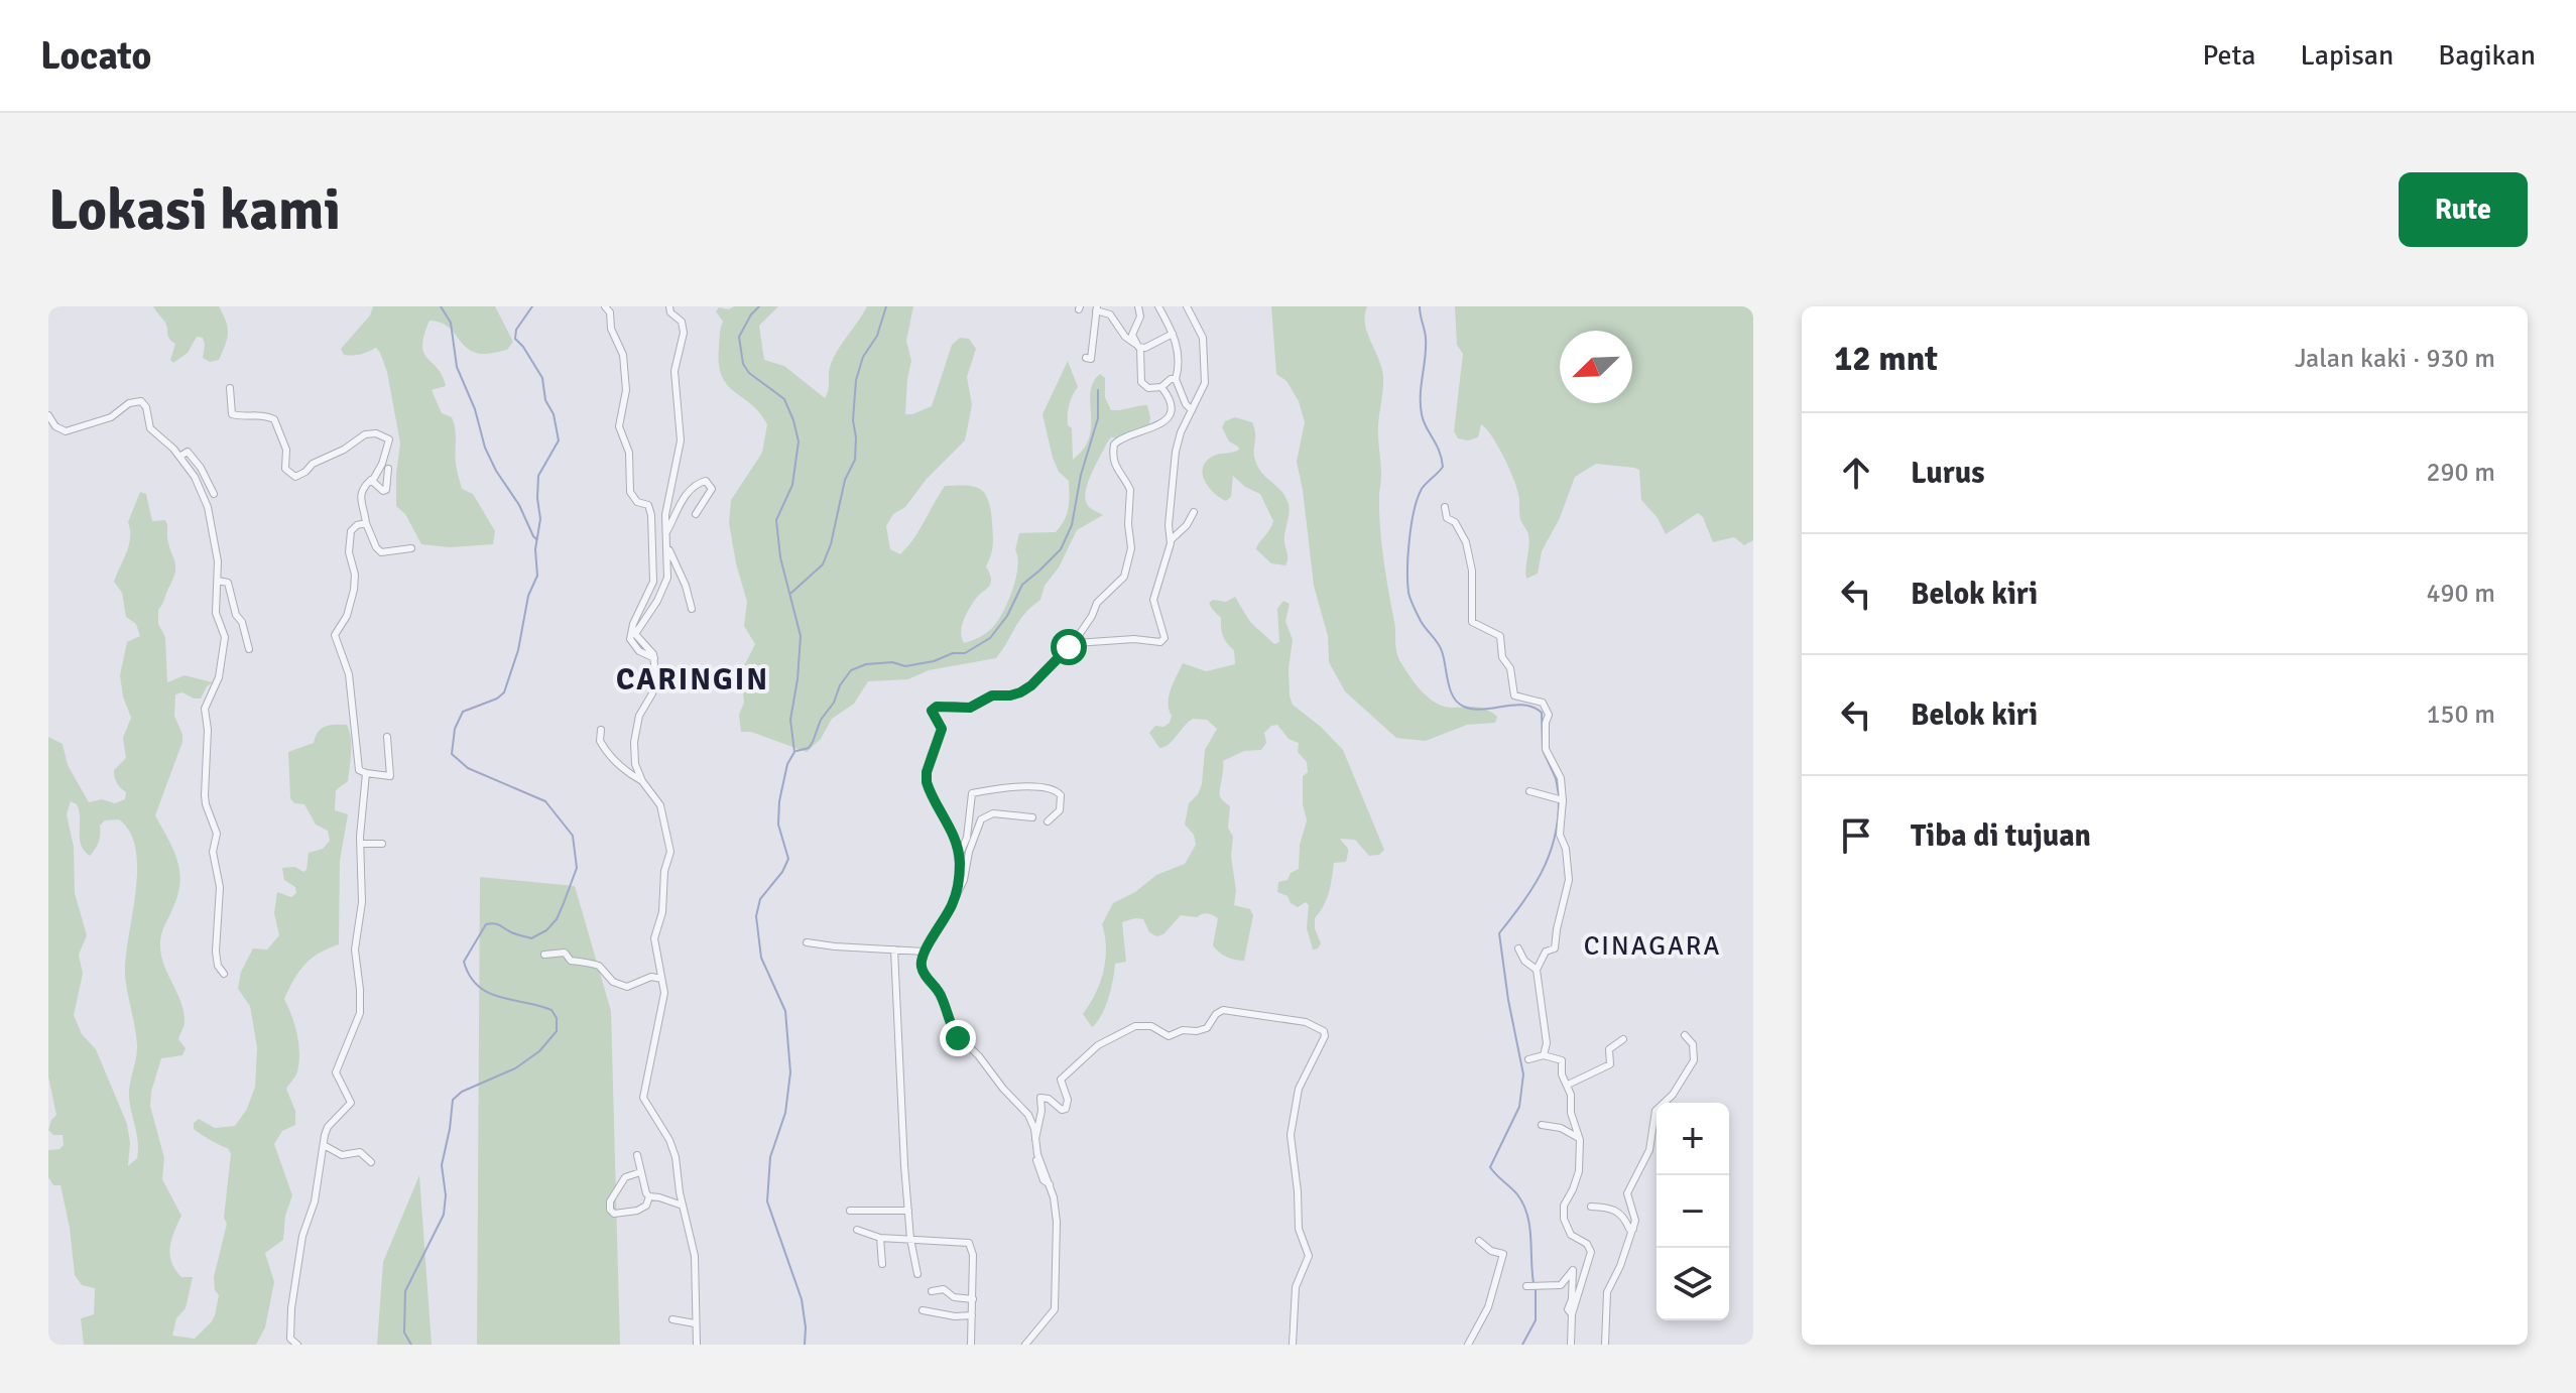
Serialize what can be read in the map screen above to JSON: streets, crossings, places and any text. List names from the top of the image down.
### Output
{
  "districts": ["CARINGIN", "CINAGARA"],
  "north": "bottom left",
  "page": {
    "header": "Locato",
    "nav": ["Peta", "Lapisan", "Bagikan"],
    "buttons": "Rute",
    "title": "Lokasi kami",
    "heading": ["12 mnt", "Jalan kaki · 930 m"],
    "list": [
      ["Lurus", "290 m"],
      ["Belok kiri", "490 m"],
      ["Belok kiri", "150 m"],
      "Tiba di tujuan"
    ],
    "map_buttons": ["+", "−"]
  }
}
